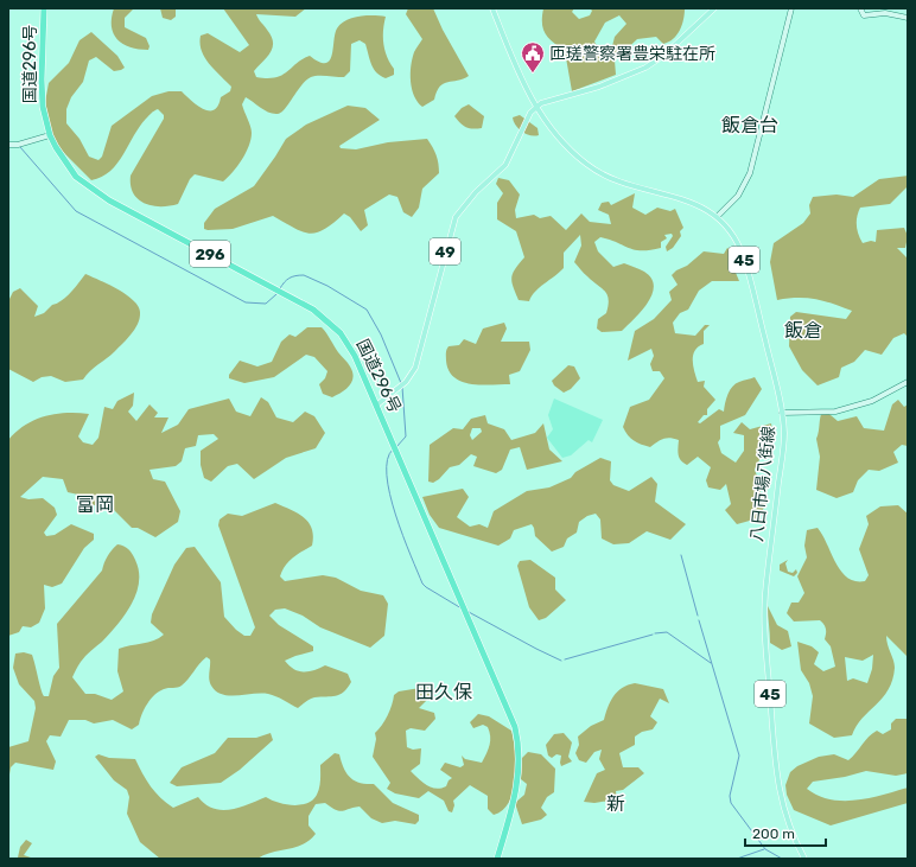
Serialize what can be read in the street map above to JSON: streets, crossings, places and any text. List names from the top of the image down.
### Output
{
  "streets": {
    "highway": ["国道296号", "296"],
    "main road": ["49", "45", "八日市場八街線"]
  },
  "crossings": [
    ["国道296号", "49"],
    ["49", "八日市場八街線"]
  ],
  "districts": [
    "飯倉台",
    "飯倉",
    "富岡",
    "田久保",
    "新"
  ],
  "places": {
    "public building": ["匝瑳警察署豊栄駐在所"]
  },
  "scale_bar": "200 m"
}
